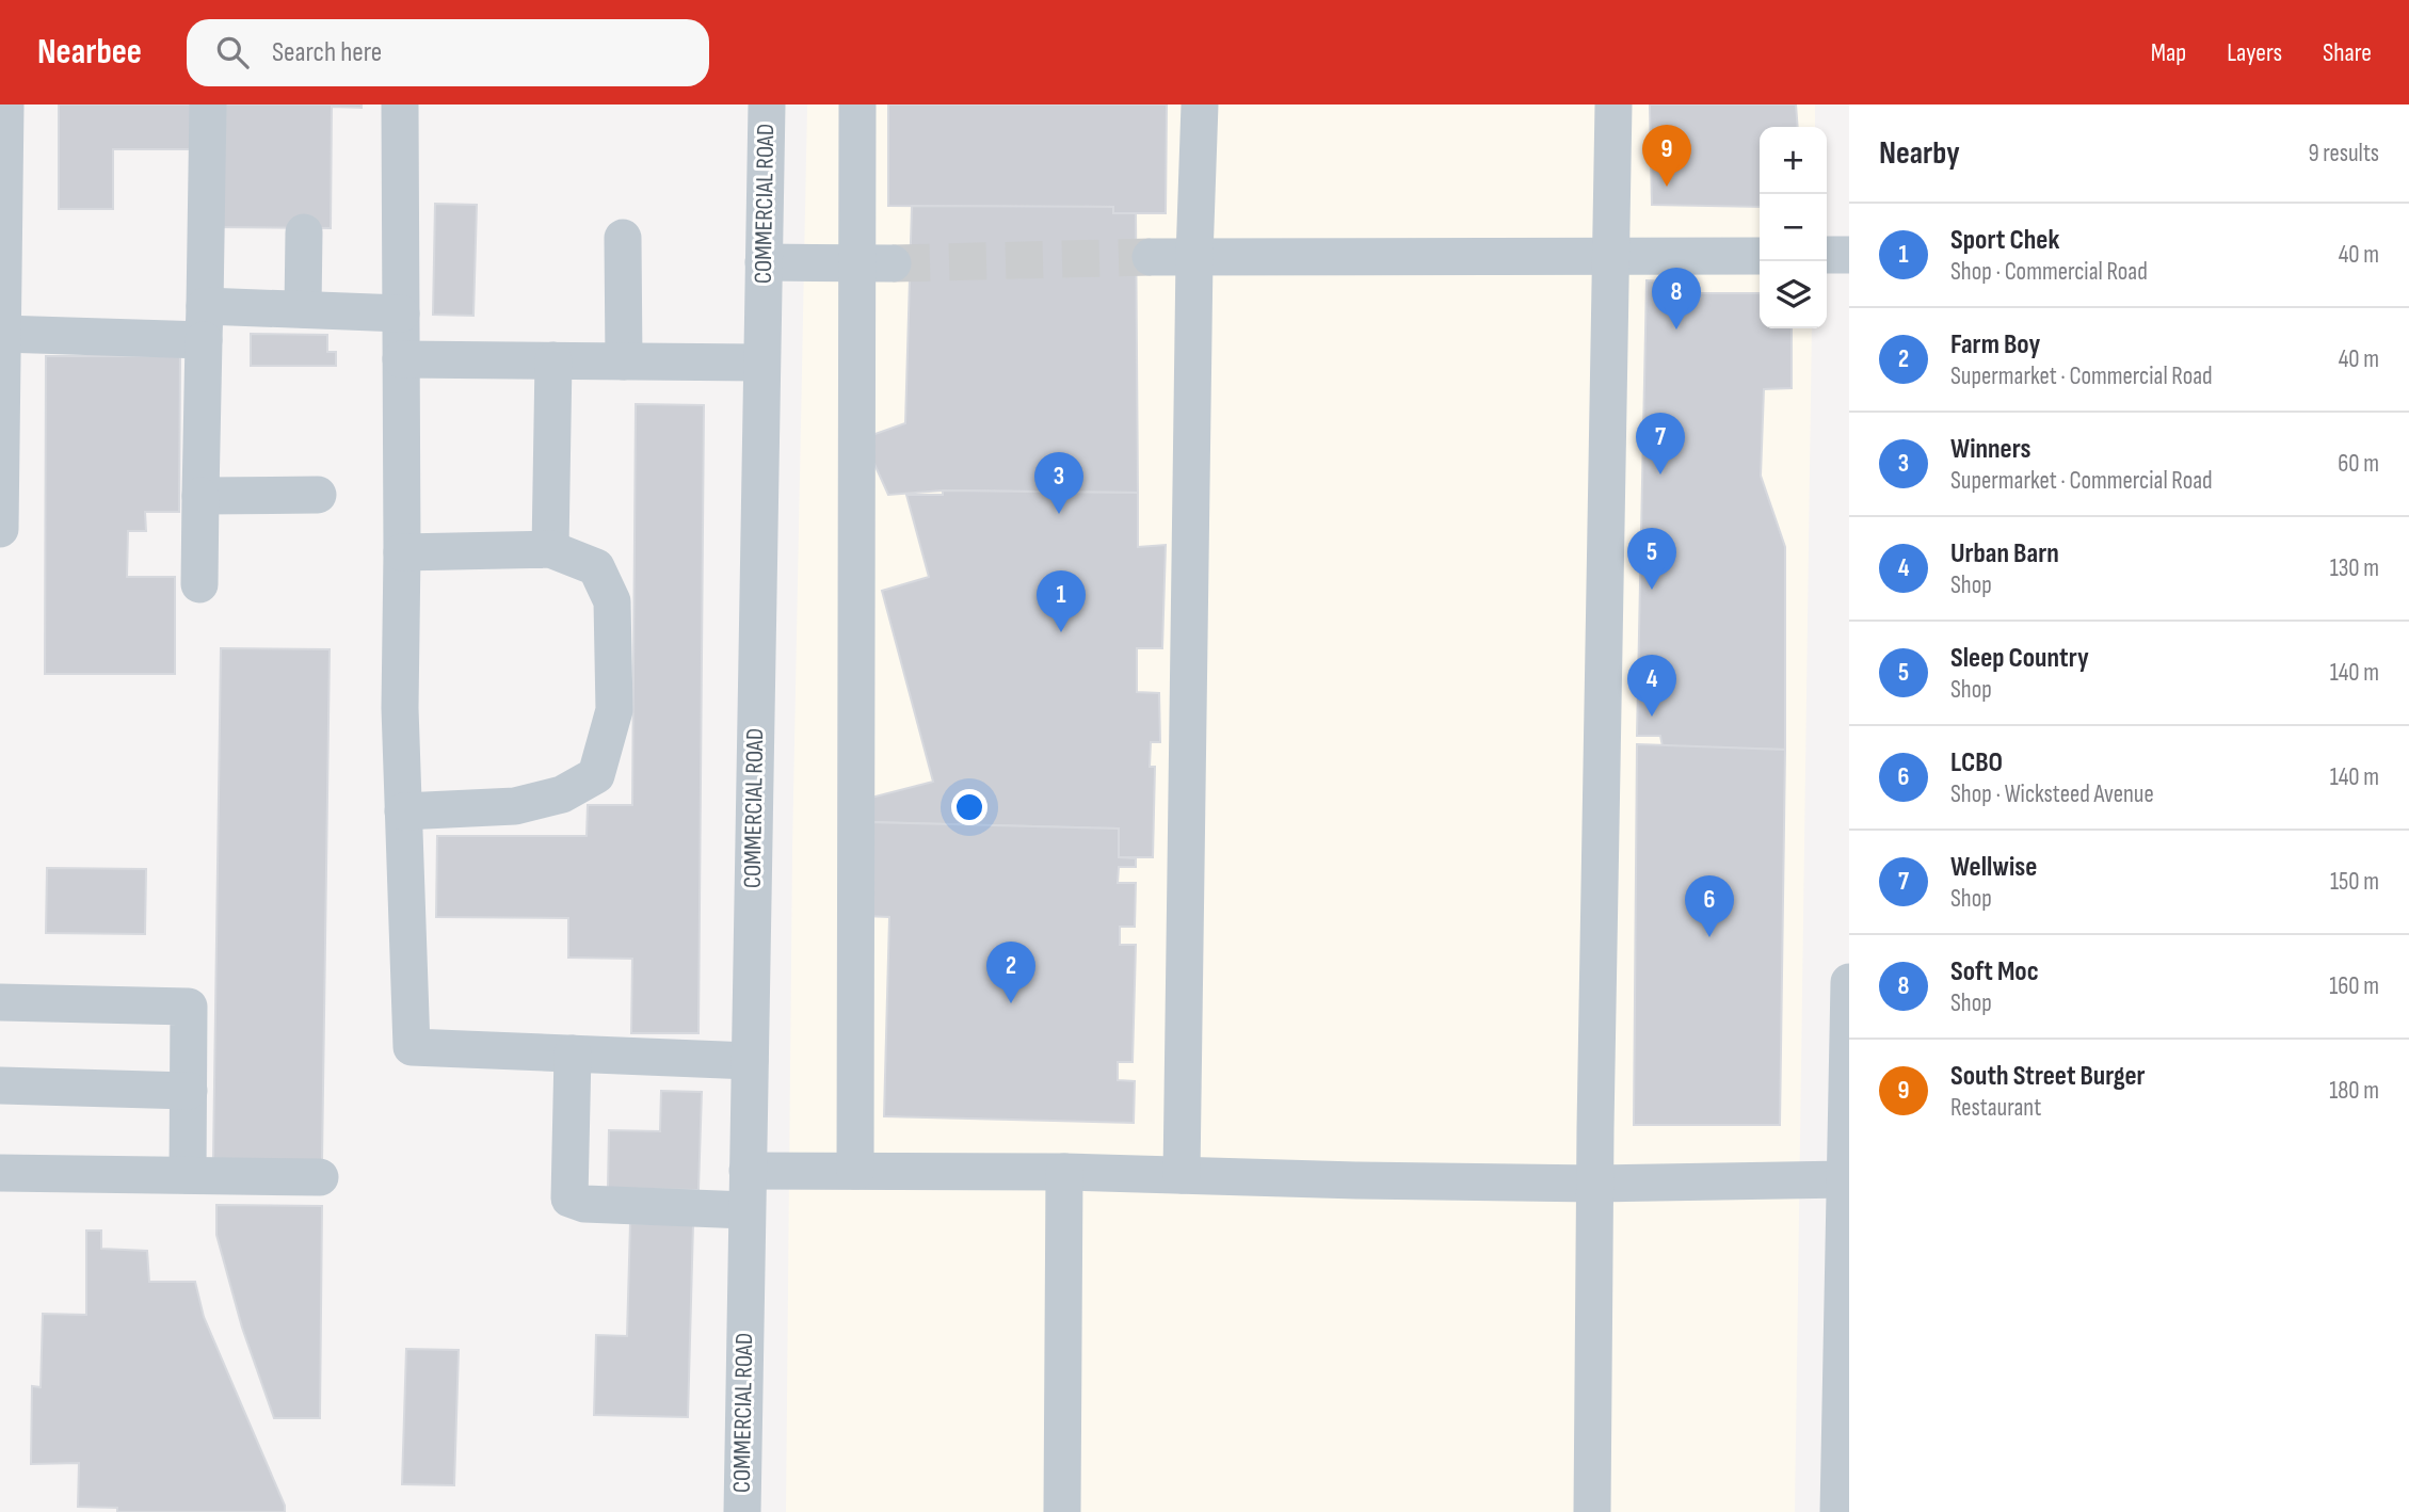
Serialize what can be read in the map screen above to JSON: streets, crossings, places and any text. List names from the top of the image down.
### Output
{
  "streets": {
    "street": ["COMMERCIAL ROAD"]
  },
  "page": {
    "header": "Nearbee",
    "search": "Search here",
    "nav": ["Map", "Layers", "Share"],
    "heading": ["Nearby", "9 results"],
    "pins": [
      "9",
      "8",
      "7",
      "3",
      "5",
      "1",
      "4",
      "6",
      "2"
    ],
    "map_buttons": ["+", "−"],
    "list": [
      {
        "mark": "1",
        "name": "Sport Chek",
        "note": "Shop · Commercial Road",
        "value": "40 m"
      },
      {
        "mark": "2",
        "name": "Farm Boy",
        "note": "Supermarket · Commercial Road",
        "value": "40 m"
      },
      {
        "mark": "3",
        "name": "Winners",
        "note": "Supermarket · Commercial Road",
        "value": "60 m"
      },
      {
        "mark": "4",
        "name": "Urban Barn",
        "note": "Shop",
        "value": "130 m"
      },
      {
        "mark": "5",
        "name": "Sleep Country",
        "note": "Shop",
        "value": "140 m"
      },
      {
        "mark": "6",
        "name": "LCBO",
        "note": "Shop · Wicksteed Avenue",
        "value": "140 m"
      },
      {
        "mark": "7",
        "name": "Wellwise",
        "note": "Shop",
        "value": "150 m"
      },
      {
        "mark": "8",
        "name": "Soft Moc",
        "note": "Shop",
        "value": "160 m"
      },
      {
        "mark": "9",
        "name": "South Street Burger",
        "note": "Restaurant",
        "value": "180 m"
      }
    ]
  }
}
